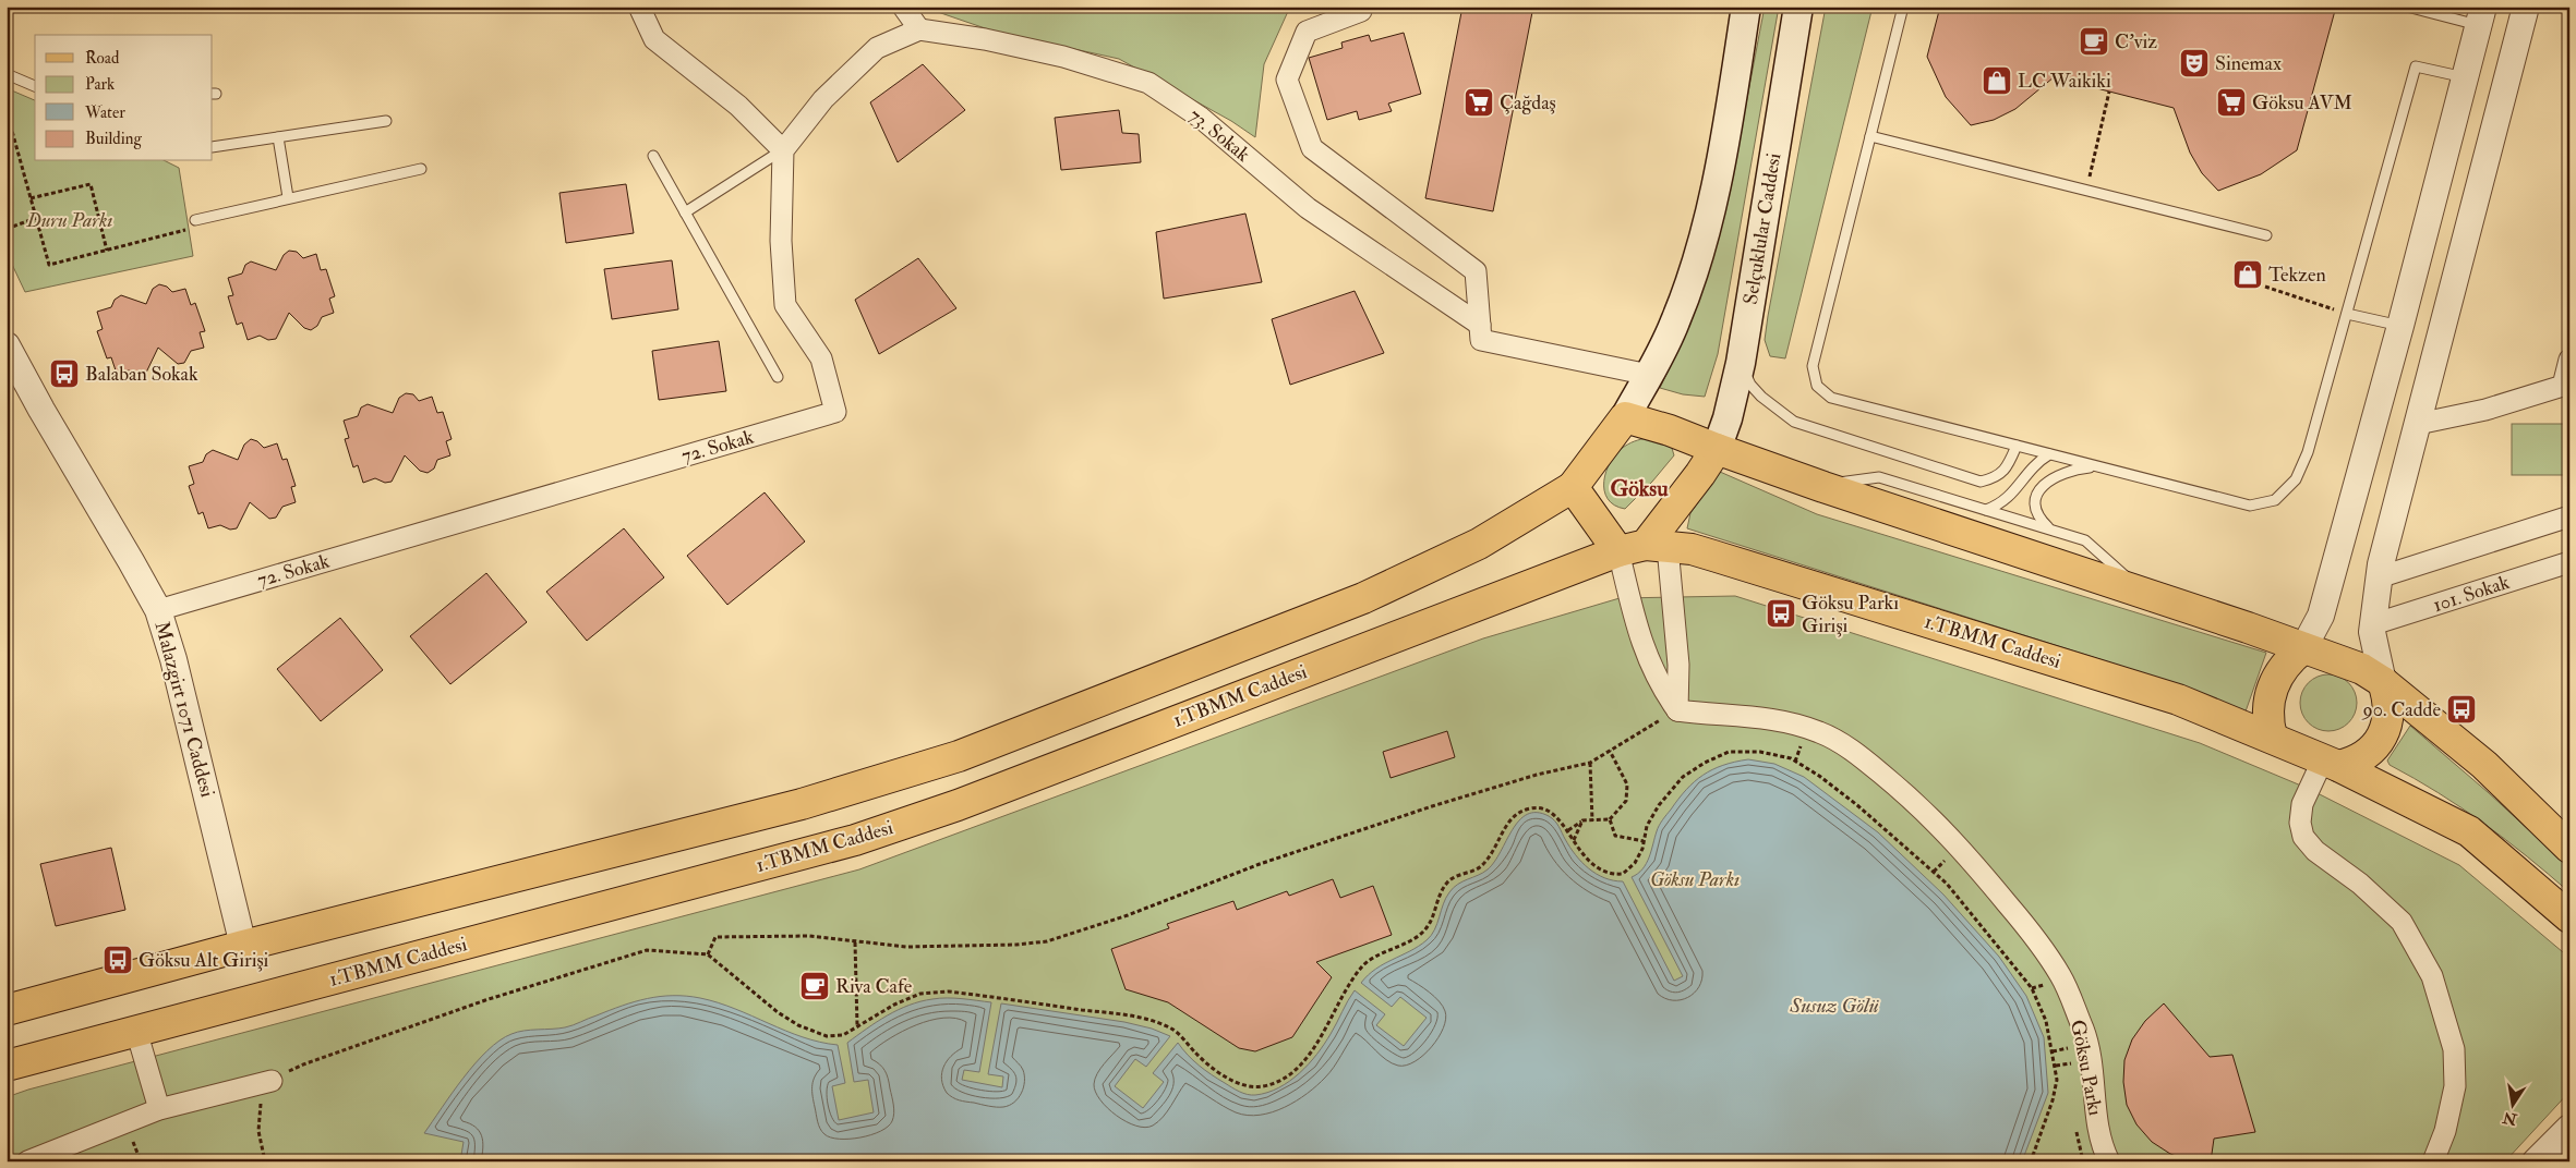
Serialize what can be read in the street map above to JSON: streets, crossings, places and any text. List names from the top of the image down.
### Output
{
  "streets": {
    "main road": ["Selçuklular Caddesi", "1.TBMM Caddesi"],
    "street": [
      "73. Sokak",
      "72. Sokak",
      "101. Sokak",
      "Malazgirt 1071 Caddesi",
      "Göksu Parkı"
    ]
  },
  "crossings": [
    ["72. Sokak", "Malazgirt 1071 Caddesi"]
  ],
  "districts": ["Göksu"],
  "water": ["Susuz Gölü"],
  "parks": ["Duru Parkı", "Göksu Parkı"],
  "places": {
    "cafe": ["C'viz", "Riva Cafe"],
    "theatre": ["Sinemax"],
    "shop": ["LC Waikiki", "Tekzen"],
    "supermarket": ["Çağdaş", "Göksu AVM"],
    "bus stop": [
      "Balaban Sokak",
      "Göksu Parkı Girişi",
      "90. Cadde",
      "Göksu Alt Girişi"
    ]
  },
  "legend": [
    "Road",
    "Park",
    "Water",
    "Building"
  ],
  "north": "bottom"
}
